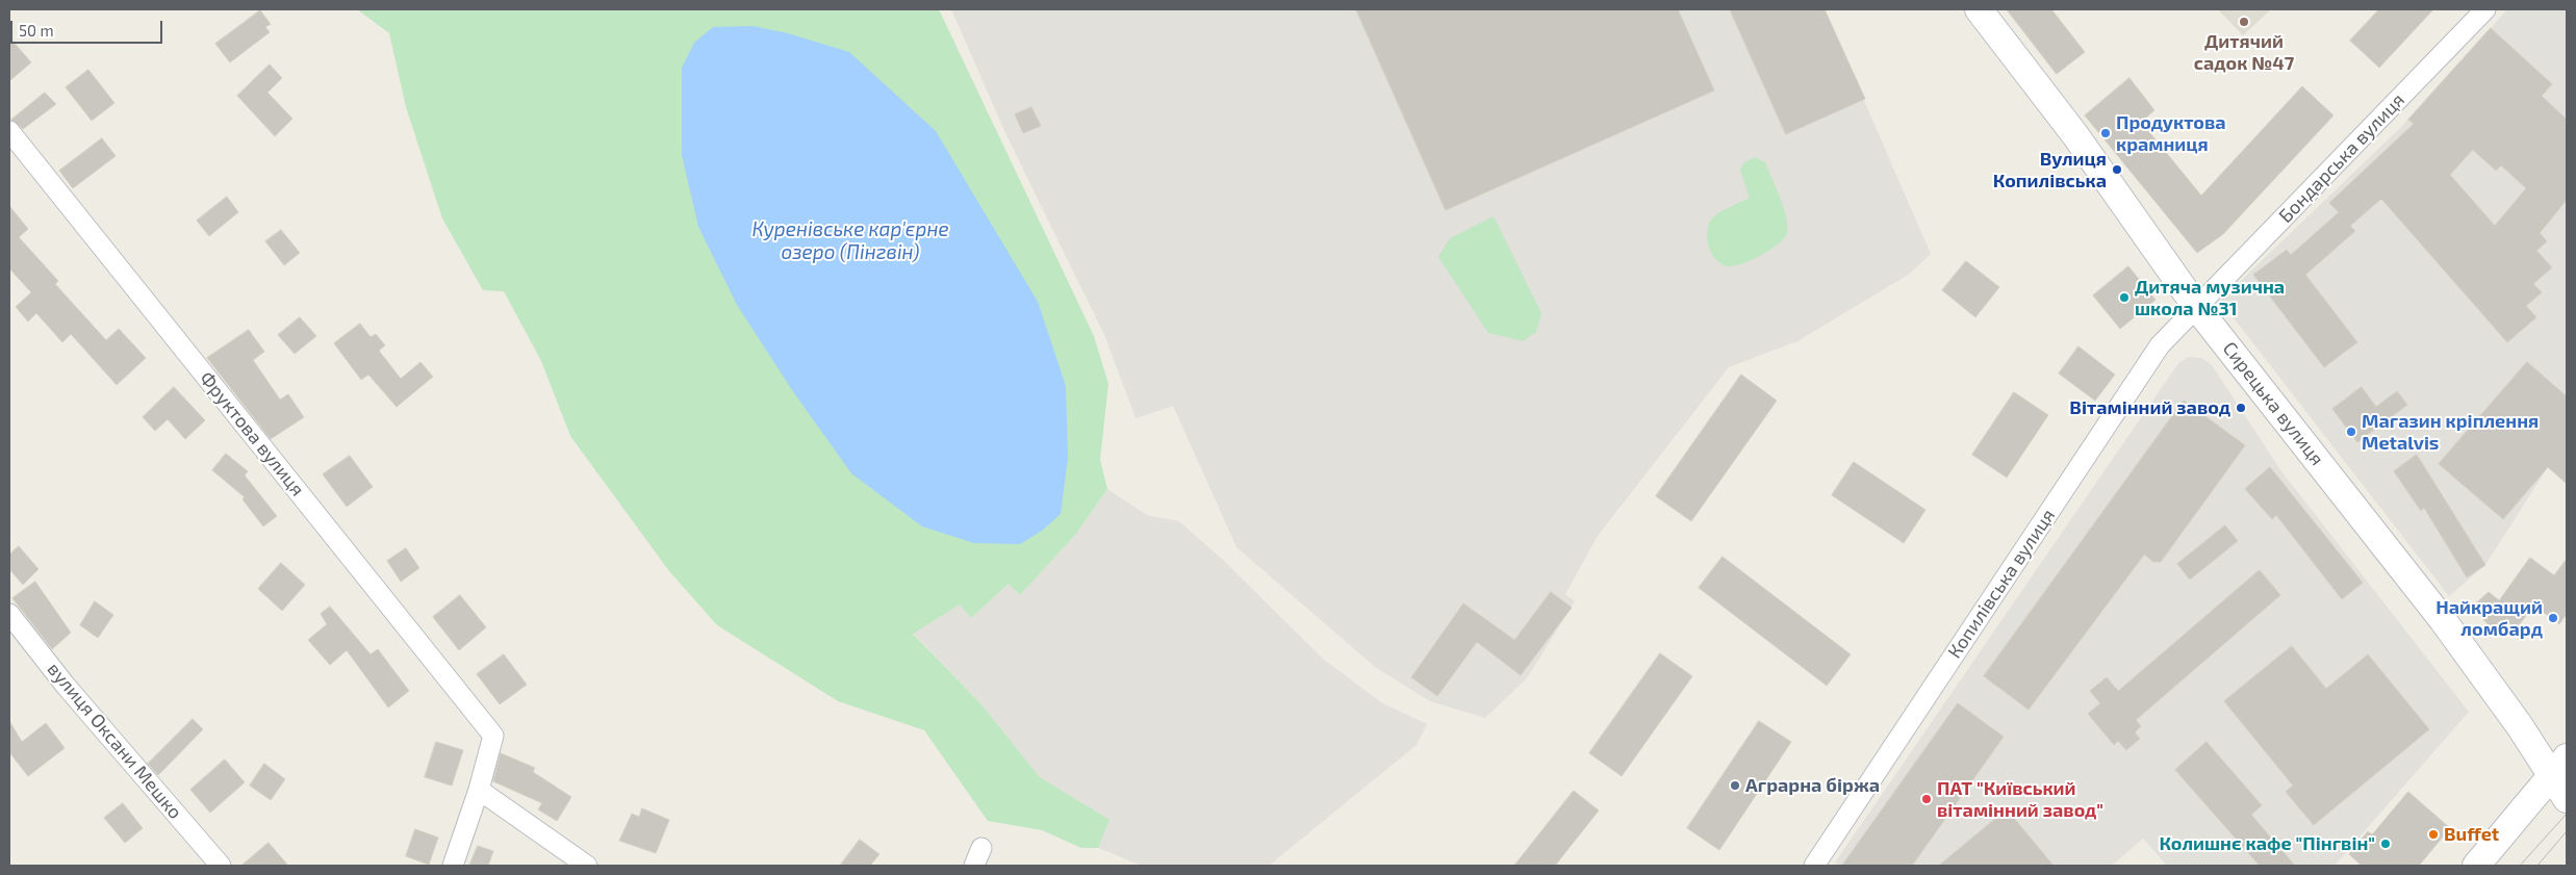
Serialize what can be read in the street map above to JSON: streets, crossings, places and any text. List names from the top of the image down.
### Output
{
  "streets": {
    "main road": ["Сирецька вулиця"],
    "street": [
      "Бондарська вулиця",
      "Фруктова вулиця",
      "Копилівська вулиця",
      "вулиця Оксани Мешко"
    ]
  },
  "crossings": [
    ["Бондарська вулиця", "Сирецька вулиця"],
    ["Бондарська вулиця", "Копилівська вулиця"],
    ["Сирецька вулиця", "Копилівська вулиця"]
  ],
  "water": ["Куренівське кар'єрне озеро (Пінгвін)"],
  "places": [
    "Дитячий садок №47",
    "Продуктова крамниця",
    "Вулиця Копилівська",
    "Дитяча музична школа №31",
    "Вітамінний завод",
    "Магазин кріплення Metalvis",
    "Найкращий ломбард",
    "Аграрна біржа",
    "ПАТ \"Київський вітамінний завод\"",
    "Buffet",
    "Колишнє кафе \"Пінгвін\""
  ],
  "scale_bar": "50 m"
}
